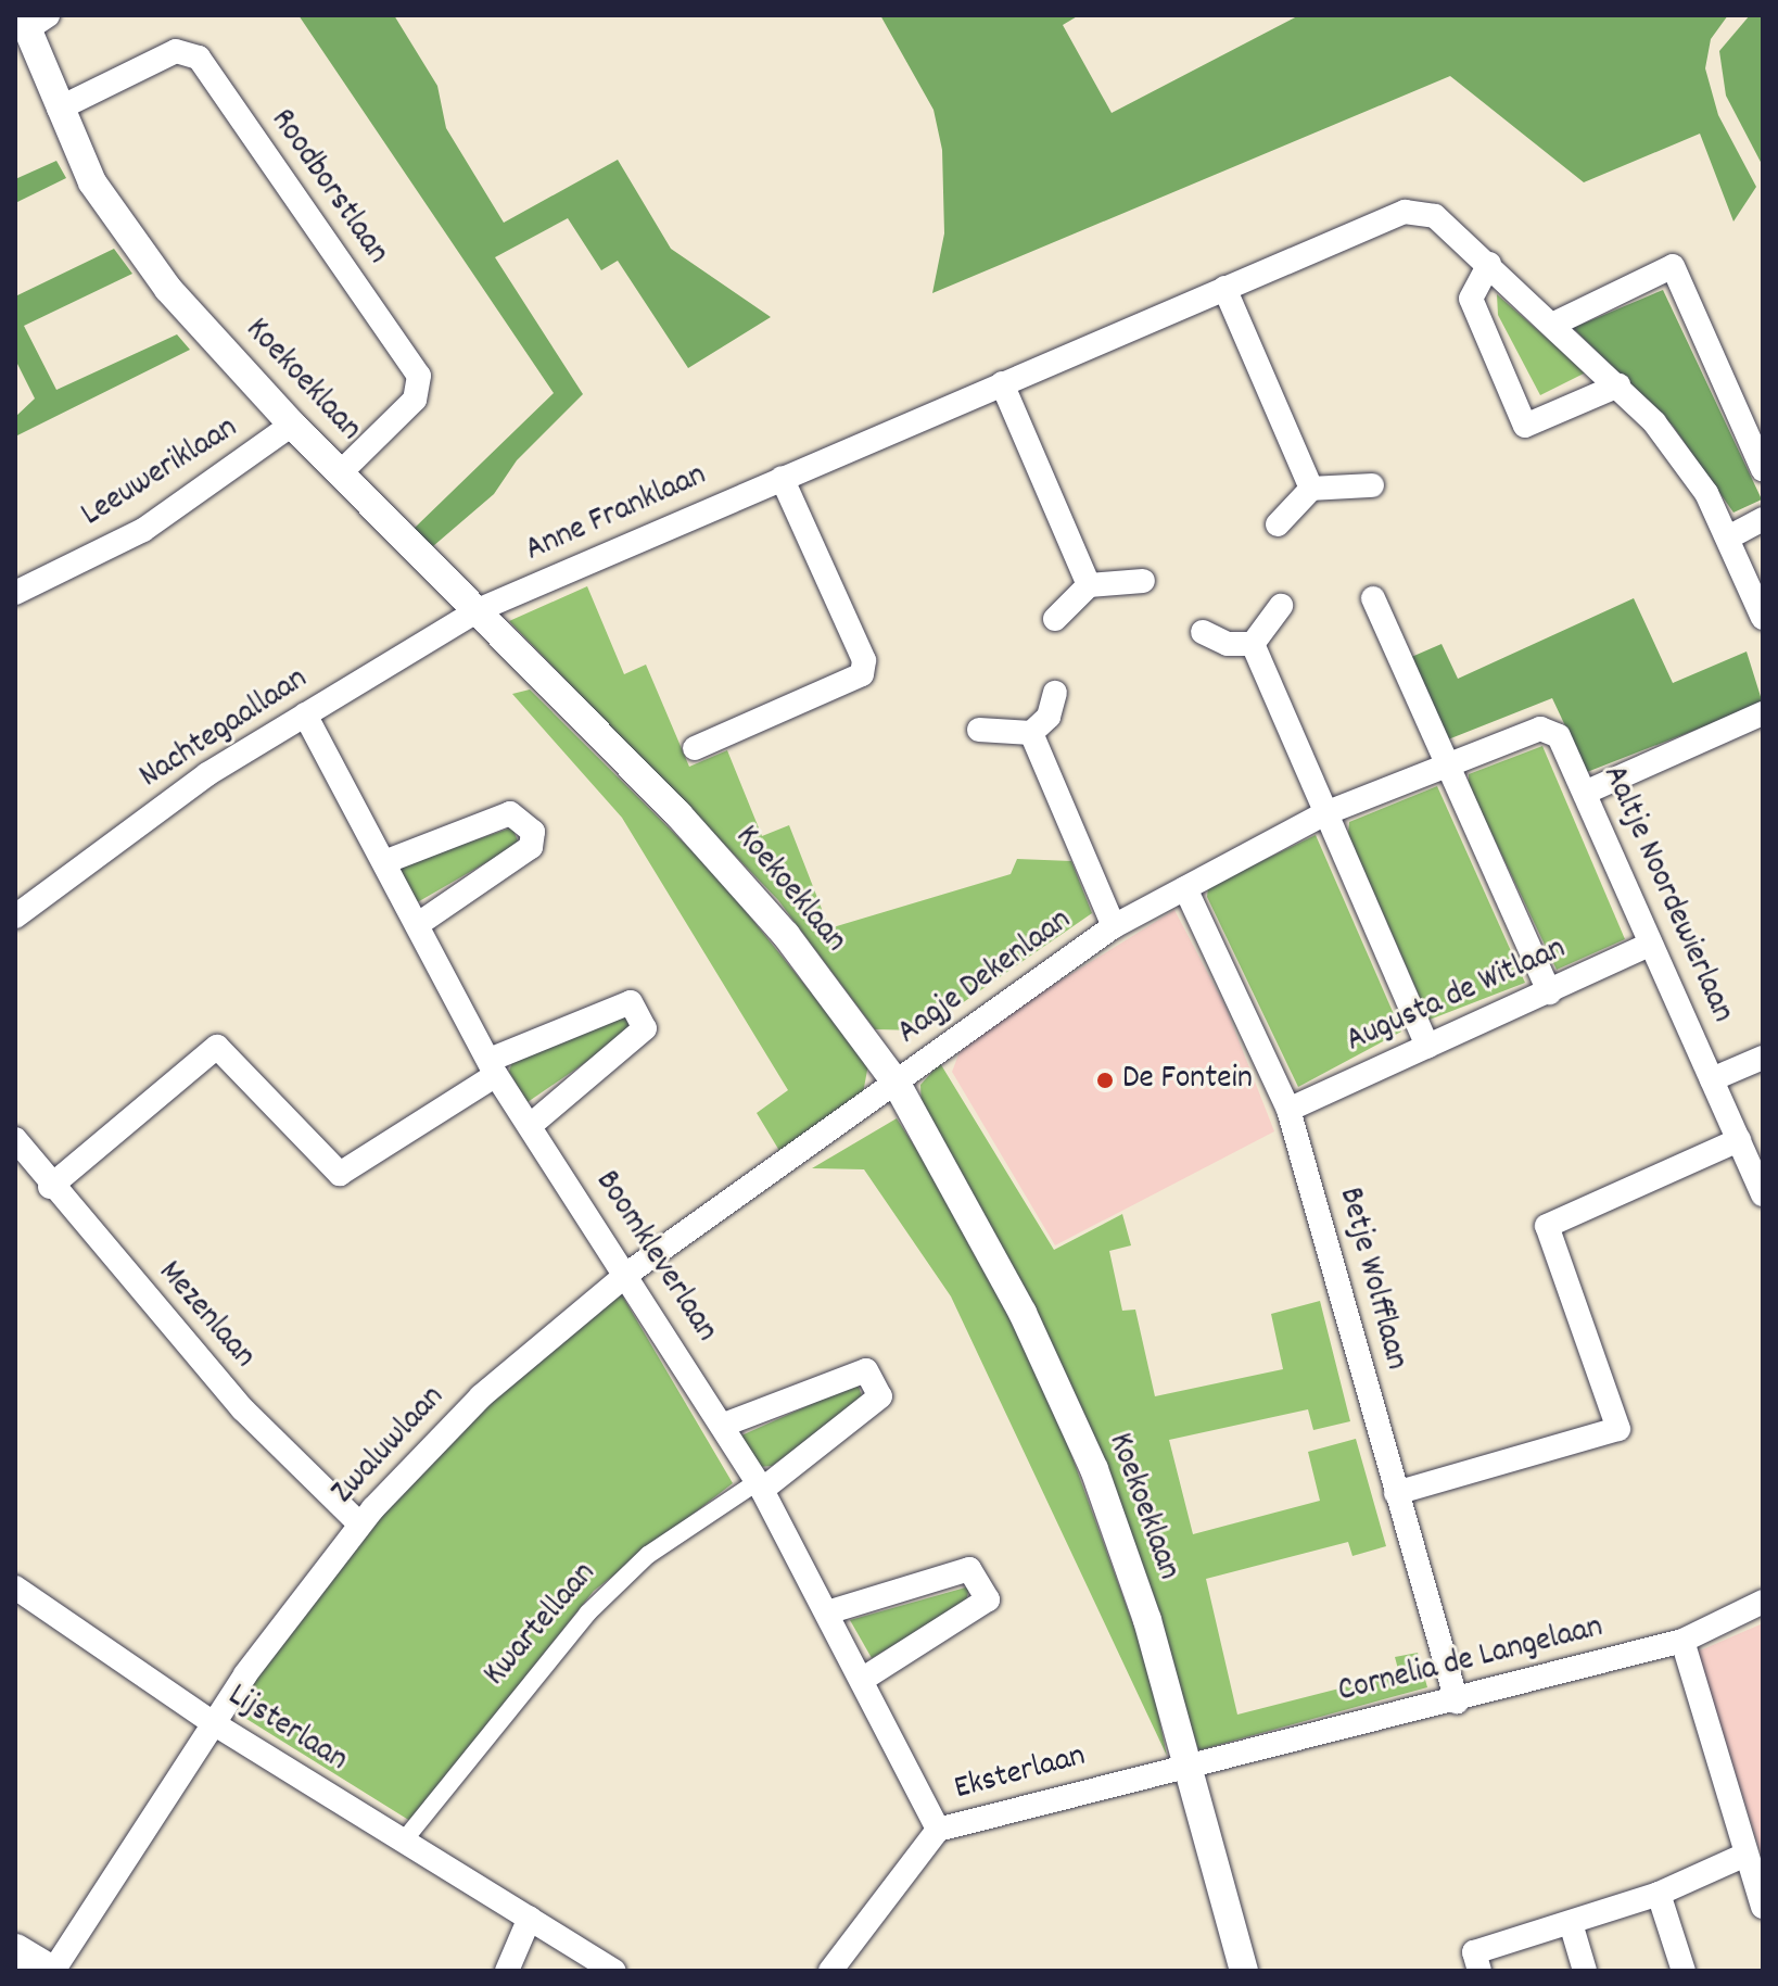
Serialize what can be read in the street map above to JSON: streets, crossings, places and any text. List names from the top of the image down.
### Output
{
  "streets": {
    "street": [
      "Roodborstlaan",
      "Koekoeklaan",
      "Leeuweriklaan",
      "Anne Franklaan",
      "Nachtegaallaan",
      "Aaltje Noordewierlaan",
      "Aagje Dekenlaan",
      "Augusta de Witlaan",
      "Boomkleverlaan",
      "Betje Wolfflaan",
      "Mezenlaan",
      "Zwaluwlaan",
      "Kwartellaan",
      "Cornelia de Langelaan",
      "Lijsterlaan",
      "Eksterlaan"
    ]
  },
  "crossings": [
    ["Roodborstlaan", "Koekoeklaan"],
    ["Koekoeklaan", "Leeuweriklaan"],
    ["Koekoeklaan", "Anne Franklaan"],
    ["Koekoeklaan", "Nachtegaallaan"],
    ["Koekoeklaan", "Aagje Dekenlaan"],
    ["Koekoeklaan", "Zwaluwlaan"],
    ["Koekoeklaan", "Cornelia de Langelaan"],
    ["Koekoeklaan", "Eksterlaan"],
    ["Anne Franklaan", "Nachtegaallaan"],
    ["Nachtegaallaan", "Boomkleverlaan"],
    ["Aaltje Noordewierlaan", "Aagje Dekenlaan"],
    ["Aaltje Noordewierlaan", "Augusta de Witlaan"],
    ["Aagje Dekenlaan", "Betje Wolfflaan"],
    ["Aagje Dekenlaan", "Zwaluwlaan"],
    ["Augusta de Witlaan", "Betje Wolfflaan"],
    ["Boomkleverlaan", "Zwaluwlaan"],
    ["Boomkleverlaan", "Kwartellaan"],
    ["Boomkleverlaan", "Eksterlaan"],
    ["Betje Wolfflaan", "Cornelia de Langelaan"],
    ["Mezenlaan", "Zwaluwlaan"],
    ["Zwaluwlaan", "Lijsterlaan"],
    ["Kwartellaan", "Lijsterlaan"],
    ["Cornelia de Langelaan", "Eksterlaan"]
  ],
  "places": ["De Fontein"]
}
